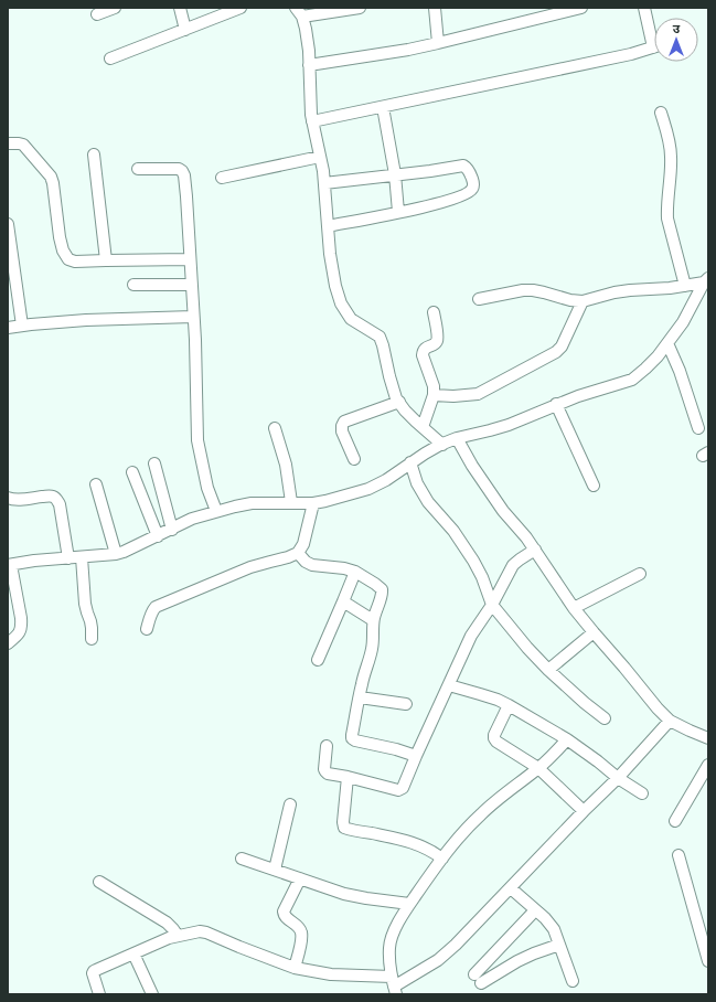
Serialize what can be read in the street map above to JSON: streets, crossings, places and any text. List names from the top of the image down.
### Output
{
  "north": "top"
}
